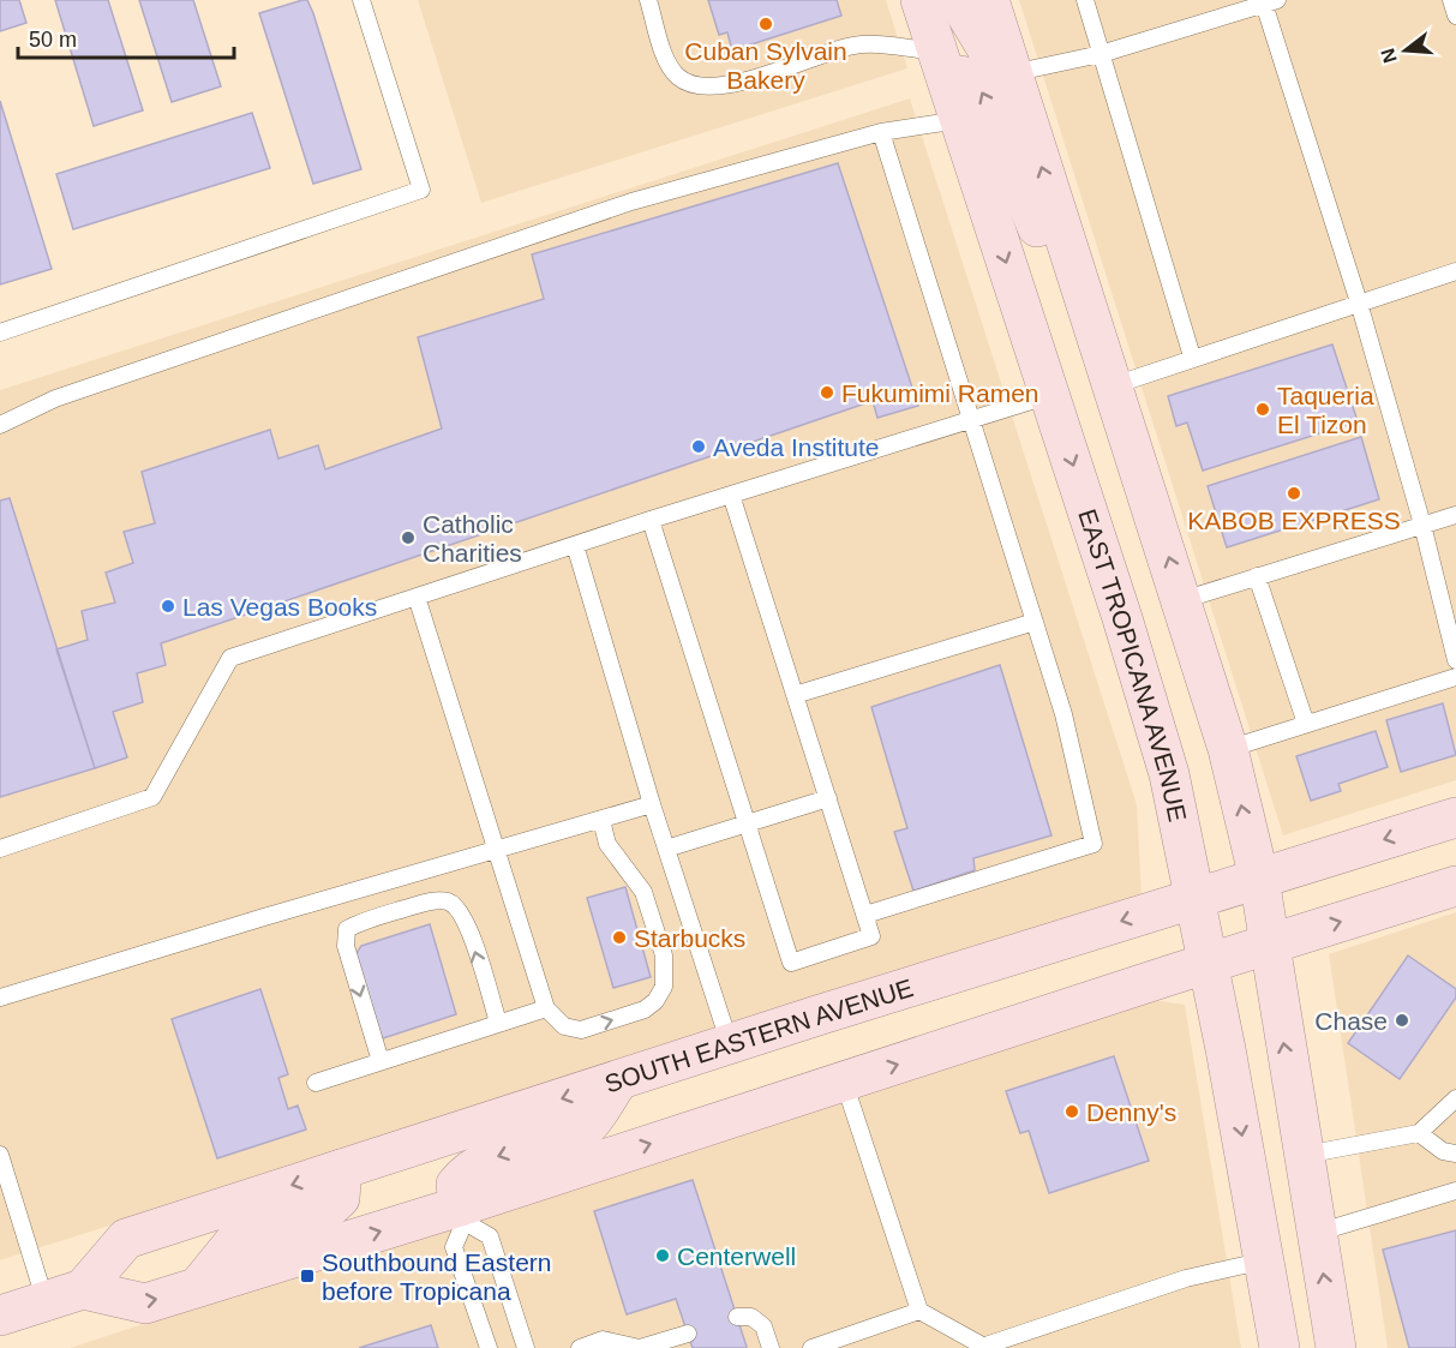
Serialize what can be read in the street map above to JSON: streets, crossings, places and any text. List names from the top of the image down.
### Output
{
  "streets": {
    "main road": ["EAST TROPICANA AVENUE", "SOUTH EASTERN AVENUE"]
  },
  "crossings": [
    ["EAST TROPICANA AVENUE", "SOUTH EASTERN AVENUE"]
  ],
  "places": {
    "other": [
      "Cuban Sylvain Bakery",
      "Fukumimi Ramen",
      "Taqueria El Tizon",
      "Aveda Institute",
      "KABOB EXPRESS",
      "Catholic Charities",
      "Las Vegas Books",
      "Starbucks",
      "Chase",
      "Denny's",
      "Centerwell"
    ],
    "transit": ["Southbound Eastern before Tropicana"]
  },
  "scale_bar": "50 m",
  "north": "left"
}
